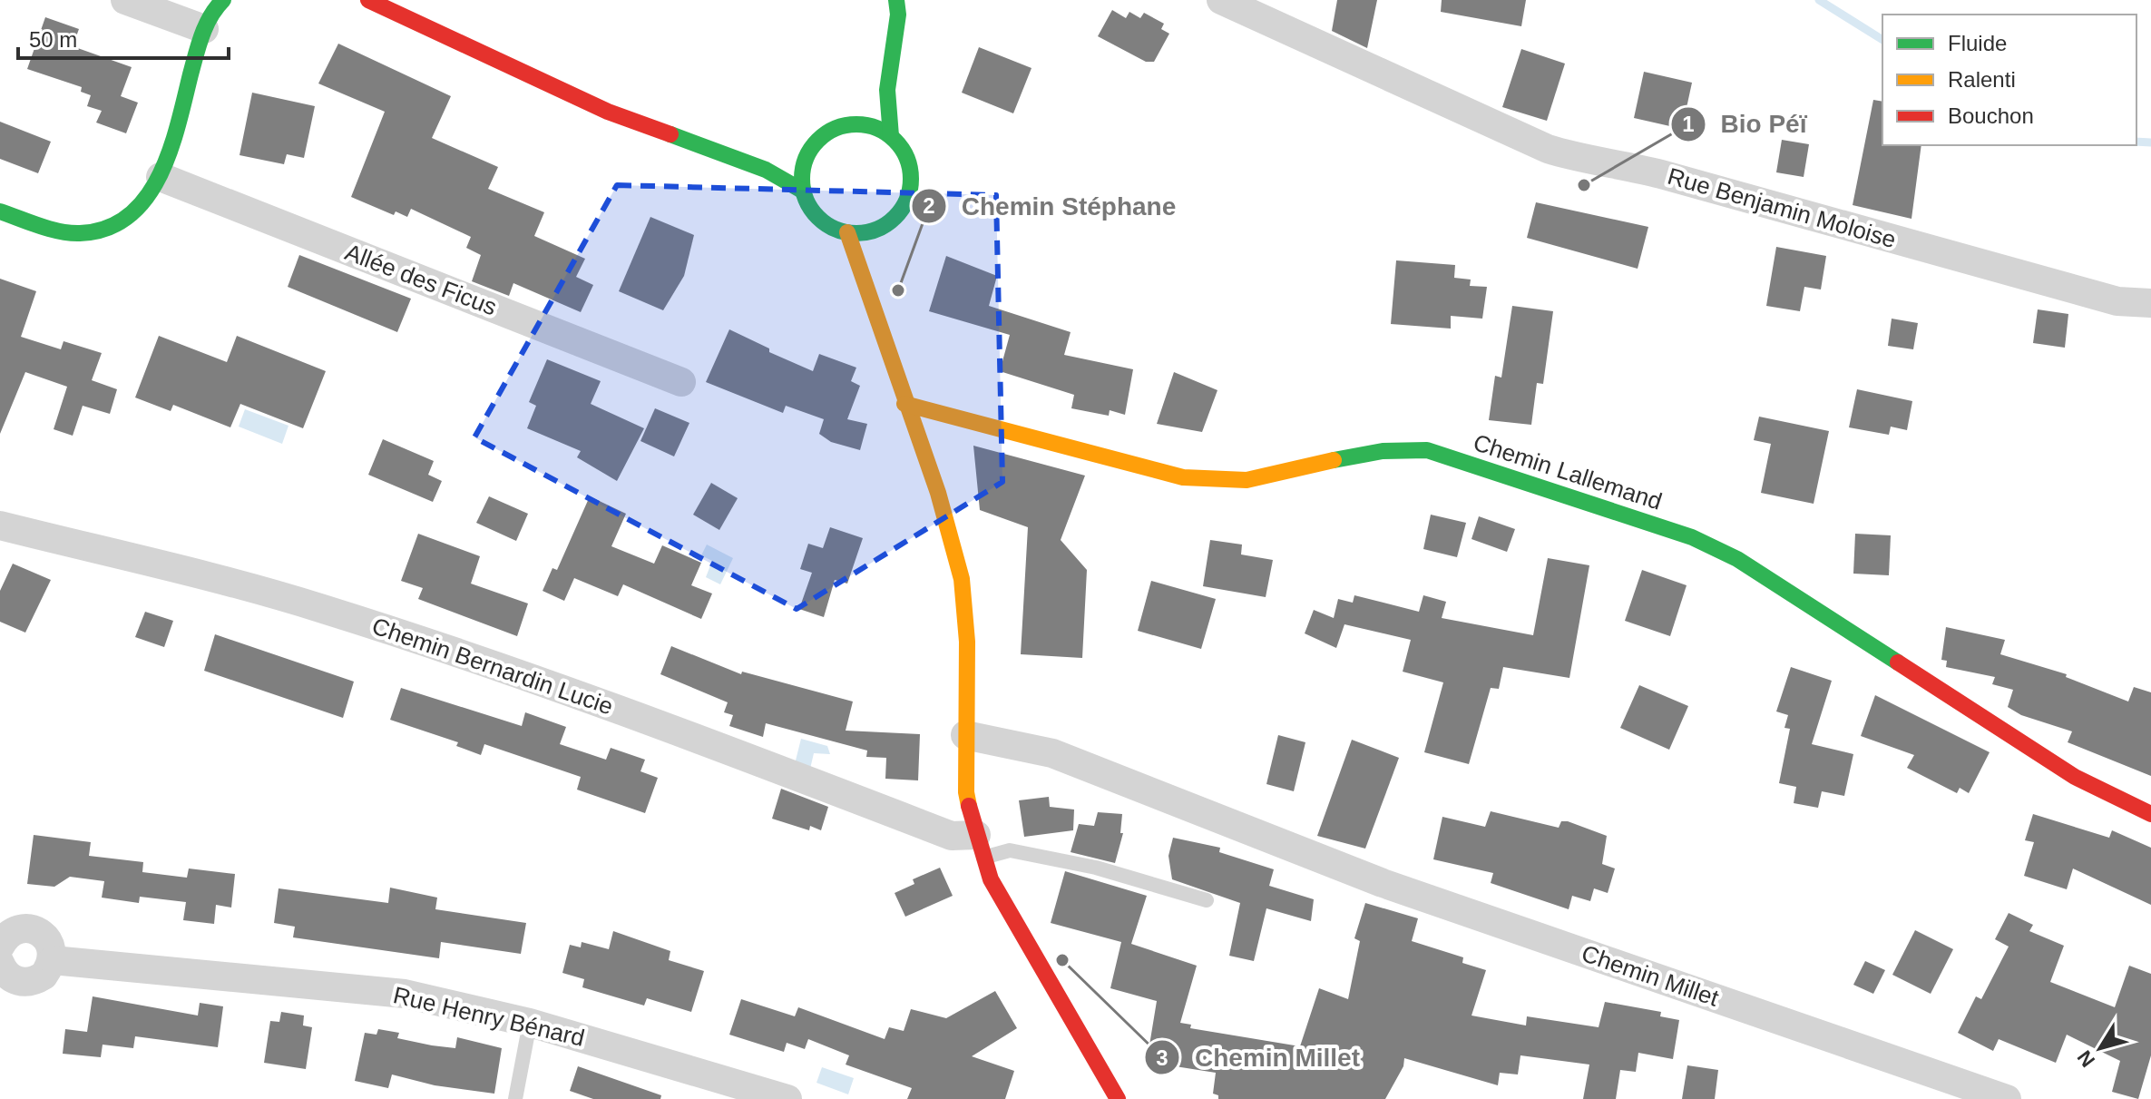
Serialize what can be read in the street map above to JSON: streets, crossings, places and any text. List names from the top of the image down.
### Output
{
  "streets": {
    "main road": ["Chemin Lallemand"],
    "street": [
      "Rue Benjamin Moloise",
      "Allée des Ficus",
      "Chemin Bernardin Lucie",
      "Chemin Millet",
      "Rue Henry Bénard"
    ]
  },
  "places": ["Bio Péï", "Chemin Stéphane", "Chemin Millet"],
  "legend": ["Fluide", "Ralenti", "Bouchon"],
  "scale_bar": "50 m",
  "north": "bottom left"
}
